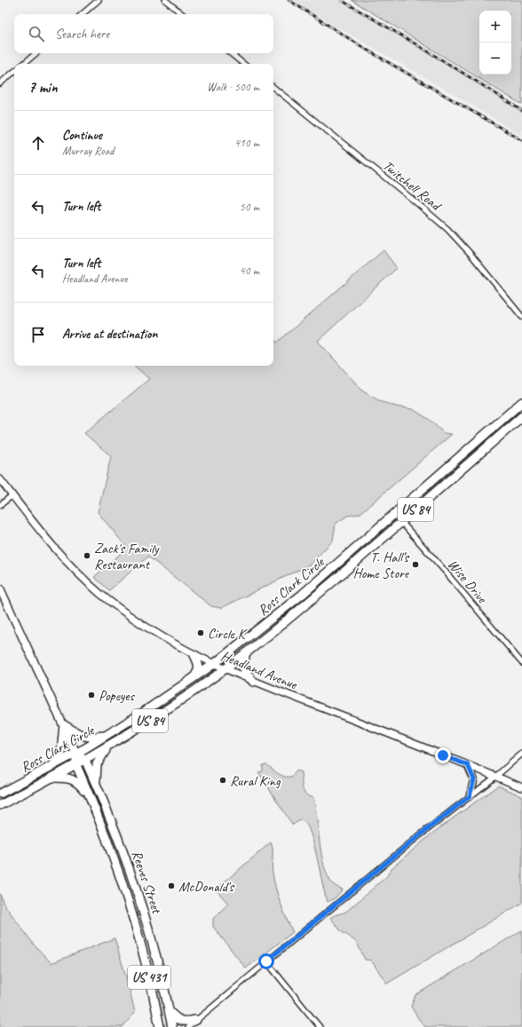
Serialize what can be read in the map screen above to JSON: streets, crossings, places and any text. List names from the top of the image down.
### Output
{
  "streets": {
    "highway": [
      "US 84",
      "Ross Clark Circle",
      "Reeves Street",
      "US 431"
    ],
    "main road": ["Headland Avenue"],
    "street": ["Twitchell Road", "Wise Drive"]
  },
  "crossings": [
    ["Wise Drive", "Ross Clark Circle"],
    ["Ross Clark Circle", "Headland Avenue"],
    ["Ross Clark Circle", "Reeves Street"],
    ["Ross Clark Circle", "US 431"],
    ["Reeves Street", "US 431"]
  ],
  "places": [
    "Zack's Family Restaurant",
    "T. Hall’s Home Store",
    "Circle K",
    "Popeyes",
    "Rural King",
    "McDonald's"
  ],
  "page": {
    "map_buttons": ["+", "−"],
    "search": "Search here",
    "heading": ["7 min", "Walk · 500 m"],
    "list": [
      ["Continue", "Murray Road", "410 m"],
      ["Turn left", "50 m"],
      ["Turn left", "Headland Avenue", "40 m"],
      "Arrive at destination"
    ]
  }
}
